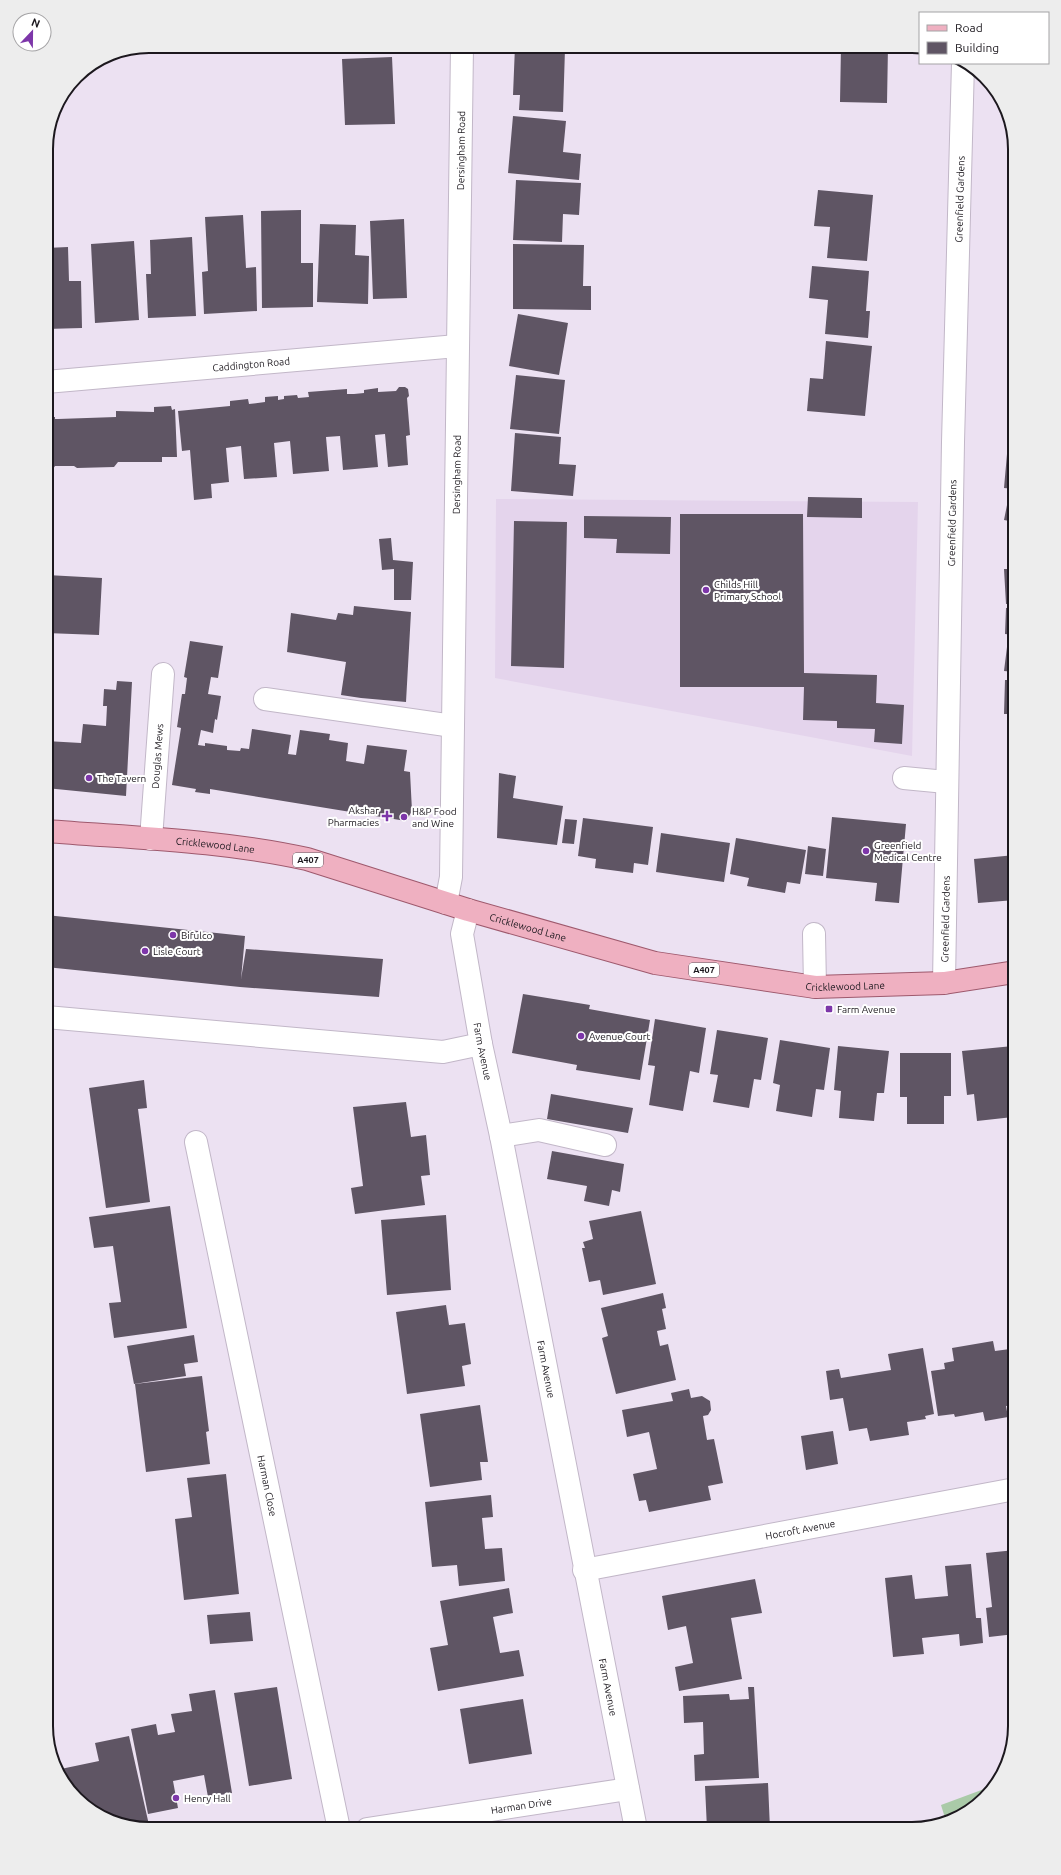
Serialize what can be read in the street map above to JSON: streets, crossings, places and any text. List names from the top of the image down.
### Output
{
  "streets": {
    "main road": ["Cricklewood Lane", "A407"],
    "street": [
      "Dersingham Road",
      "Greenfield Gardens",
      "Caddington Road",
      "Douglas Mews",
      "Farm Avenue",
      "Harman Close",
      "Hocroft Avenue",
      "Harman Drive"
    ]
  },
  "crossings": [
    ["Dersingham Road", "Caddington Road"],
    ["Dersingham Road", "Cricklewood Lane"],
    ["Greenfield Gardens", "Cricklewood Lane"],
    ["Douglas Mews", "Cricklewood Lane"],
    ["Cricklewood Lane", "Farm Avenue"],
    ["Farm Avenue", "Hocroft Avenue"],
    ["Farm Avenue", "Harman Drive"]
  ],
  "places": {
    "other": [
      "Childs Hill Primary School",
      "The Tavern",
      "H&P Food and Wine",
      "Greenfield Medical Centre",
      "Bifulco",
      "Lisle Court",
      "Avenue Court",
      "Henry Hall"
    ],
    "health": ["Akshar Pharmacies"],
    "transit": ["Farm Avenue"]
  },
  "legend": ["Road", "Building"],
  "north": "top"
}
